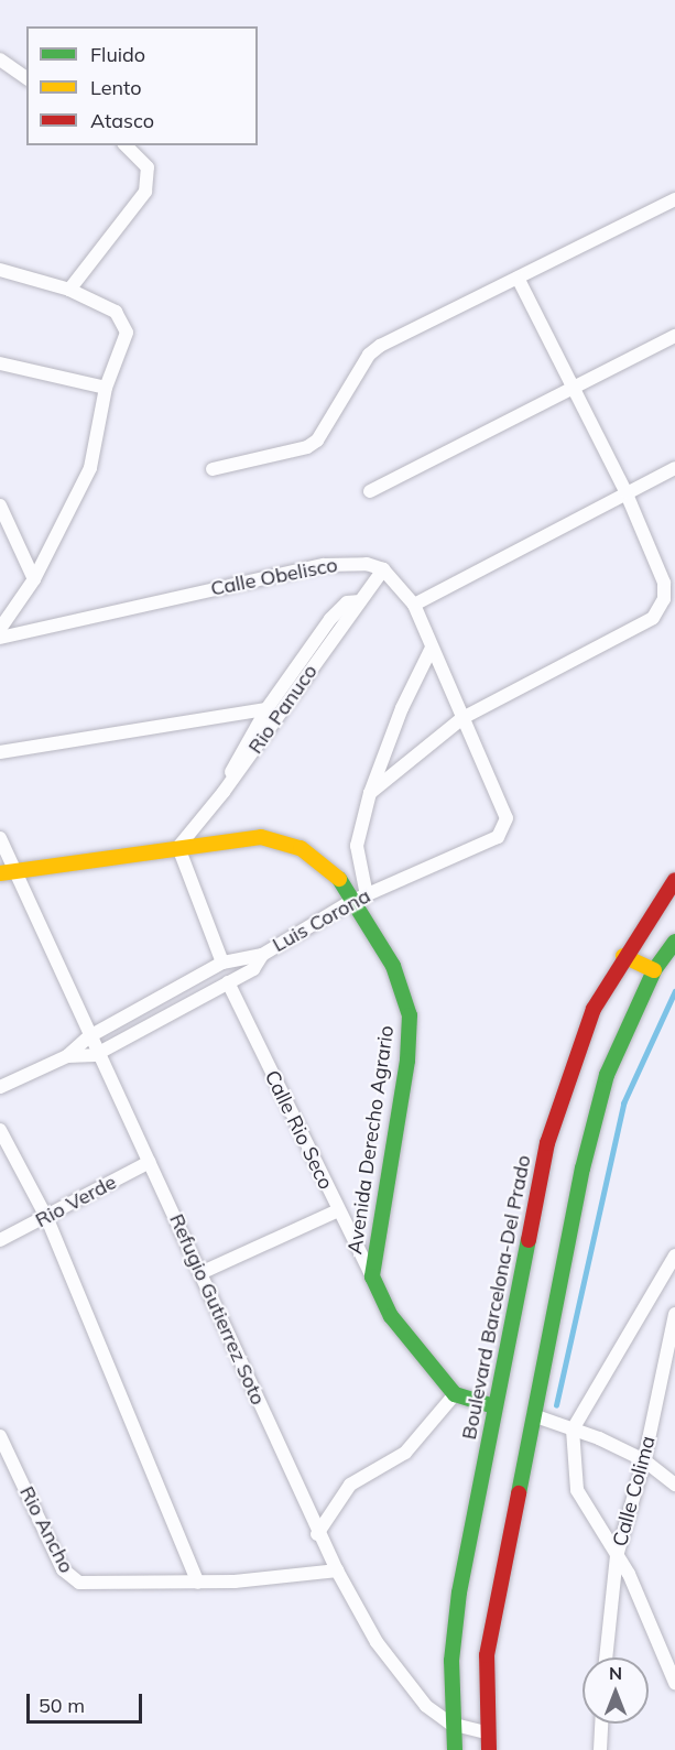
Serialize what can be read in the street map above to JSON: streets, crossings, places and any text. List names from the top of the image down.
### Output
{
  "streets": {
    "main road": ["Avenida Derecho Agrario", "Boulevard Barcelona-Del Prado"],
    "street": [
      "Calle Obelisco",
      "Rio Panuco",
      "Luis Corona",
      "Calle Rio Seco",
      "Rio Verde",
      "Refugio Gutierrez Soto",
      "Calle Colima",
      "Rio Ancho"
    ]
  },
  "crossings": [
    ["Calle Obelisco", "Rio Panuco"],
    ["Rio Panuco", "Avenida Derecho Agrario"],
    ["Luis Corona", "Avenida Derecho Agrario"],
    ["Luis Corona", "Refugio Gutierrez Soto"],
    ["Calle Rio Seco", "Avenida Derecho Agrario"],
    ["Avenida Derecho Agrario", "Refugio Gutierrez Soto"],
    ["Rio Verde", "Refugio Gutierrez Soto"],
    ["Boulevard Barcelona-Del Prado", "Refugio Gutierrez Soto"]
  ],
  "legend": ["Fluido", "Lento", "Atasco"],
  "scale_bar": "50 m",
  "north": "top"
}
